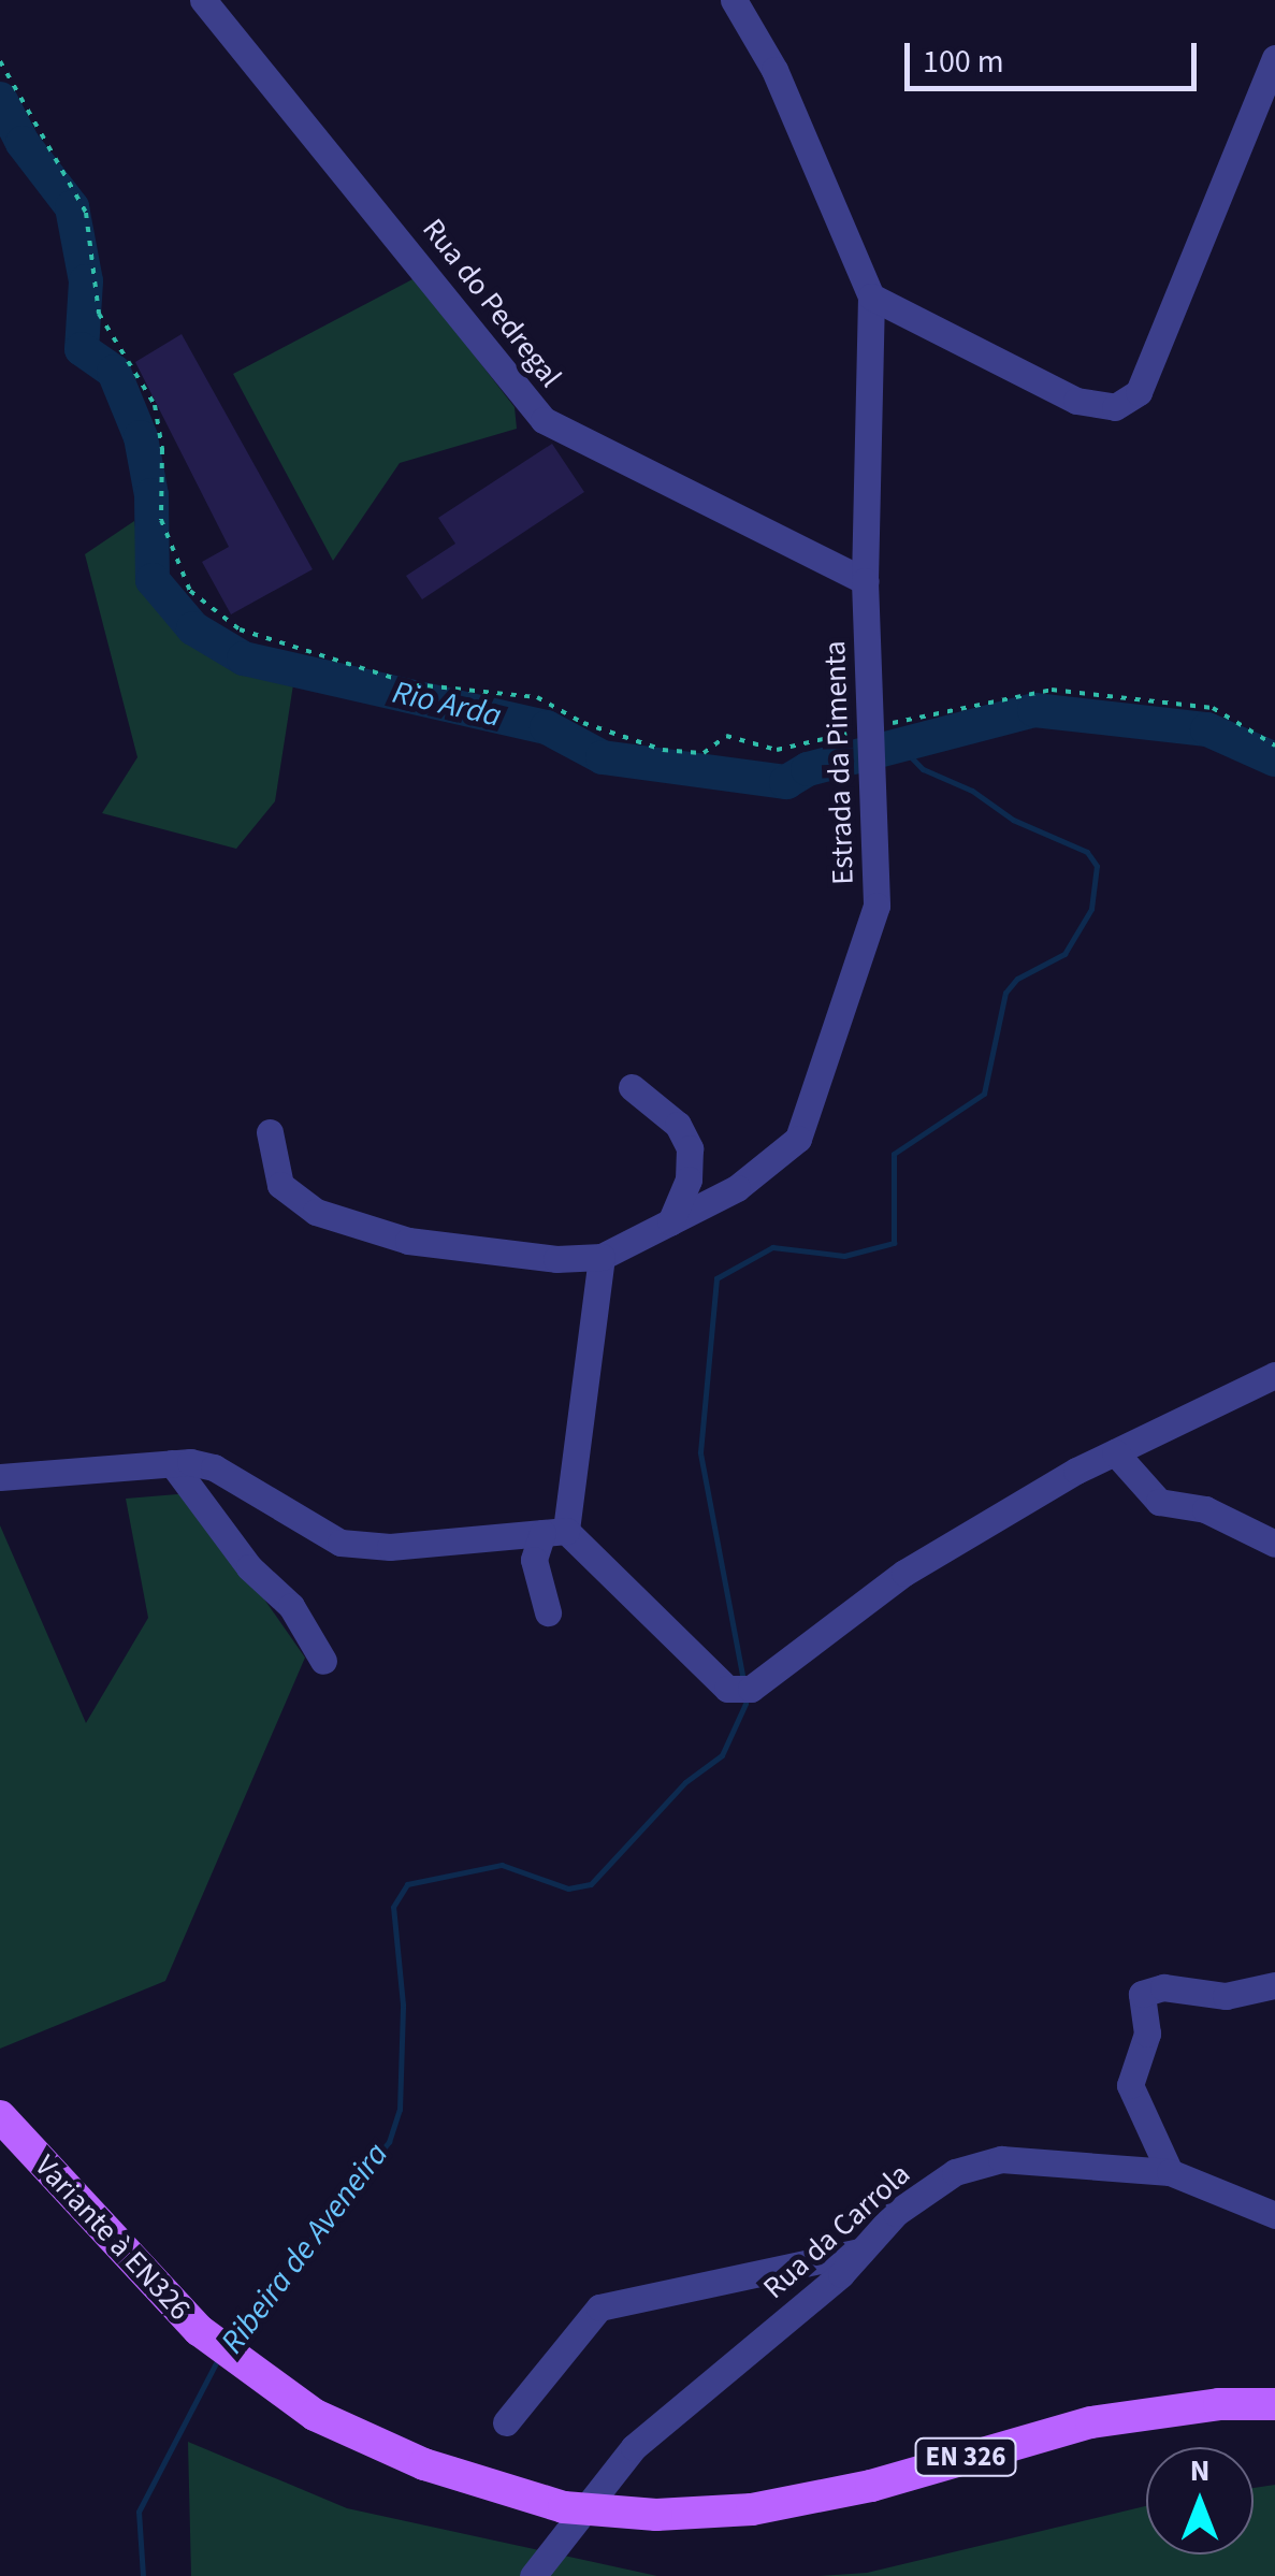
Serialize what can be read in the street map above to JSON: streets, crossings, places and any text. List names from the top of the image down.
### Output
{
  "streets": {
    "main road": ["Variante à EN326", "EN 326"],
    "street": ["Rua do Pedregal", "Estrada da Pimenta", "Rua da Carrola"]
  },
  "crossings": [
    ["Rua do Pedregal", "Estrada da Pimenta"]
  ],
  "water": ["Rio Arda", "Ribeira de Aveneira"],
  "scale_bar": "100 m",
  "north": "top"
}
